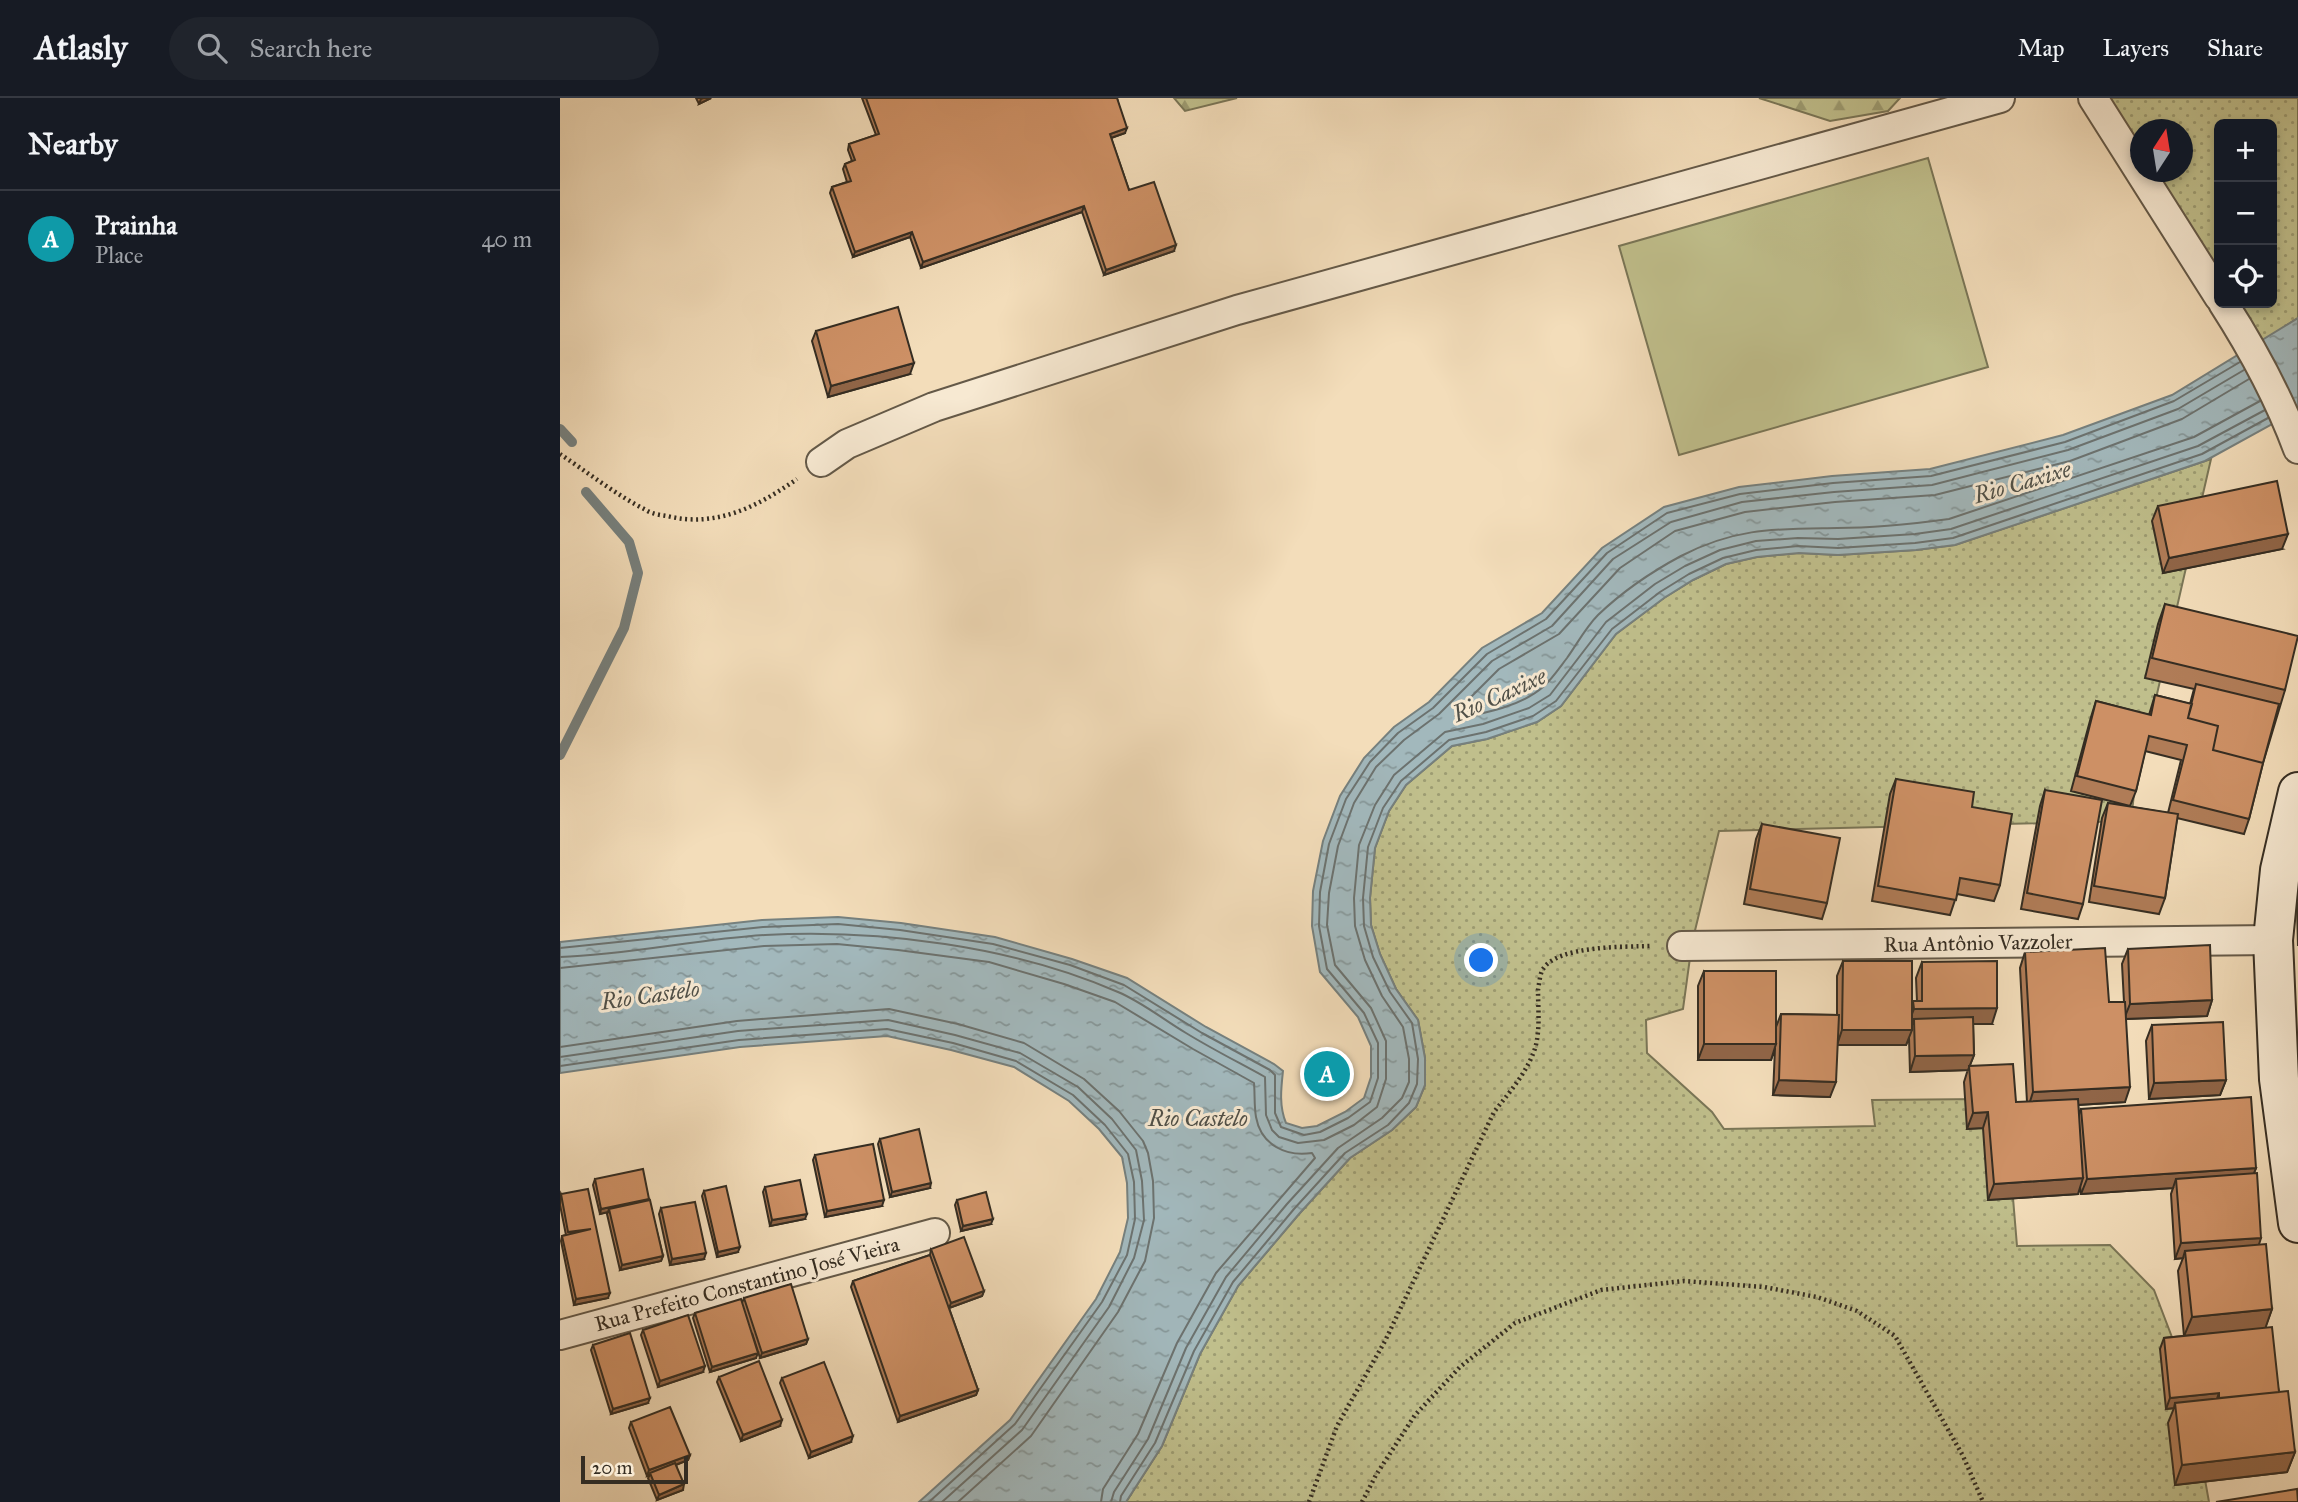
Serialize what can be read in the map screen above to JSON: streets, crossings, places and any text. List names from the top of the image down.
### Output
{
  "streets": {
    "street": ["Rua Antônio Vazzoler", "Rua Prefeito Constantino José Vieira"]
  },
  "water": ["Rio Caxixe", "Rio Castelo"],
  "scale_bar": "20 m",
  "north": "top",
  "page": {
    "header": "Atlasly",
    "search": "Search here",
    "nav": ["Map", "Layers", "Share"],
    "heading": "Nearby",
    "map_buttons": ["+", "−"],
    "list": [
      {
        "mark": "A",
        "name": "Prainha",
        "note": "Place",
        "value": "40 m"
      }
    ],
    "pins": "A",
    "scale": "20 m"
  }
}
